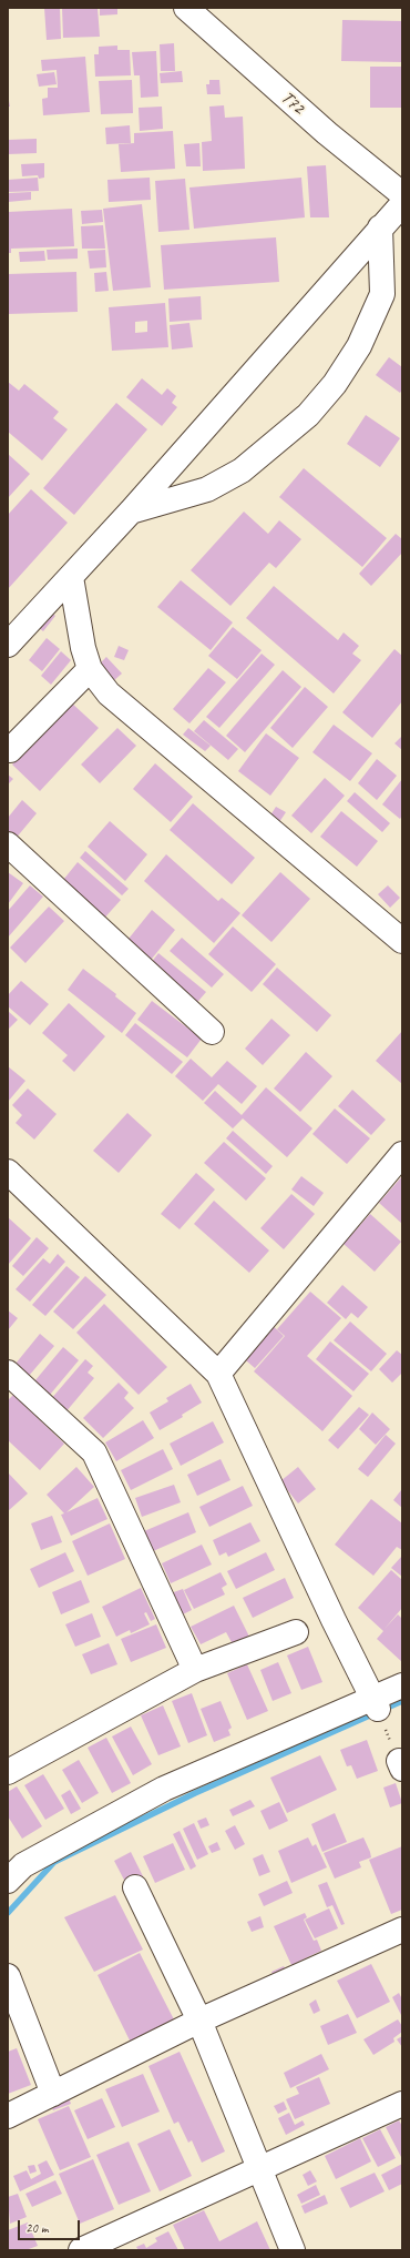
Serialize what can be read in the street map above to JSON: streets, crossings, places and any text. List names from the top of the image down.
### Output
{
  "streets": {
    "street": ["T72"]
  },
  "scale_bar": "20 m"
}
